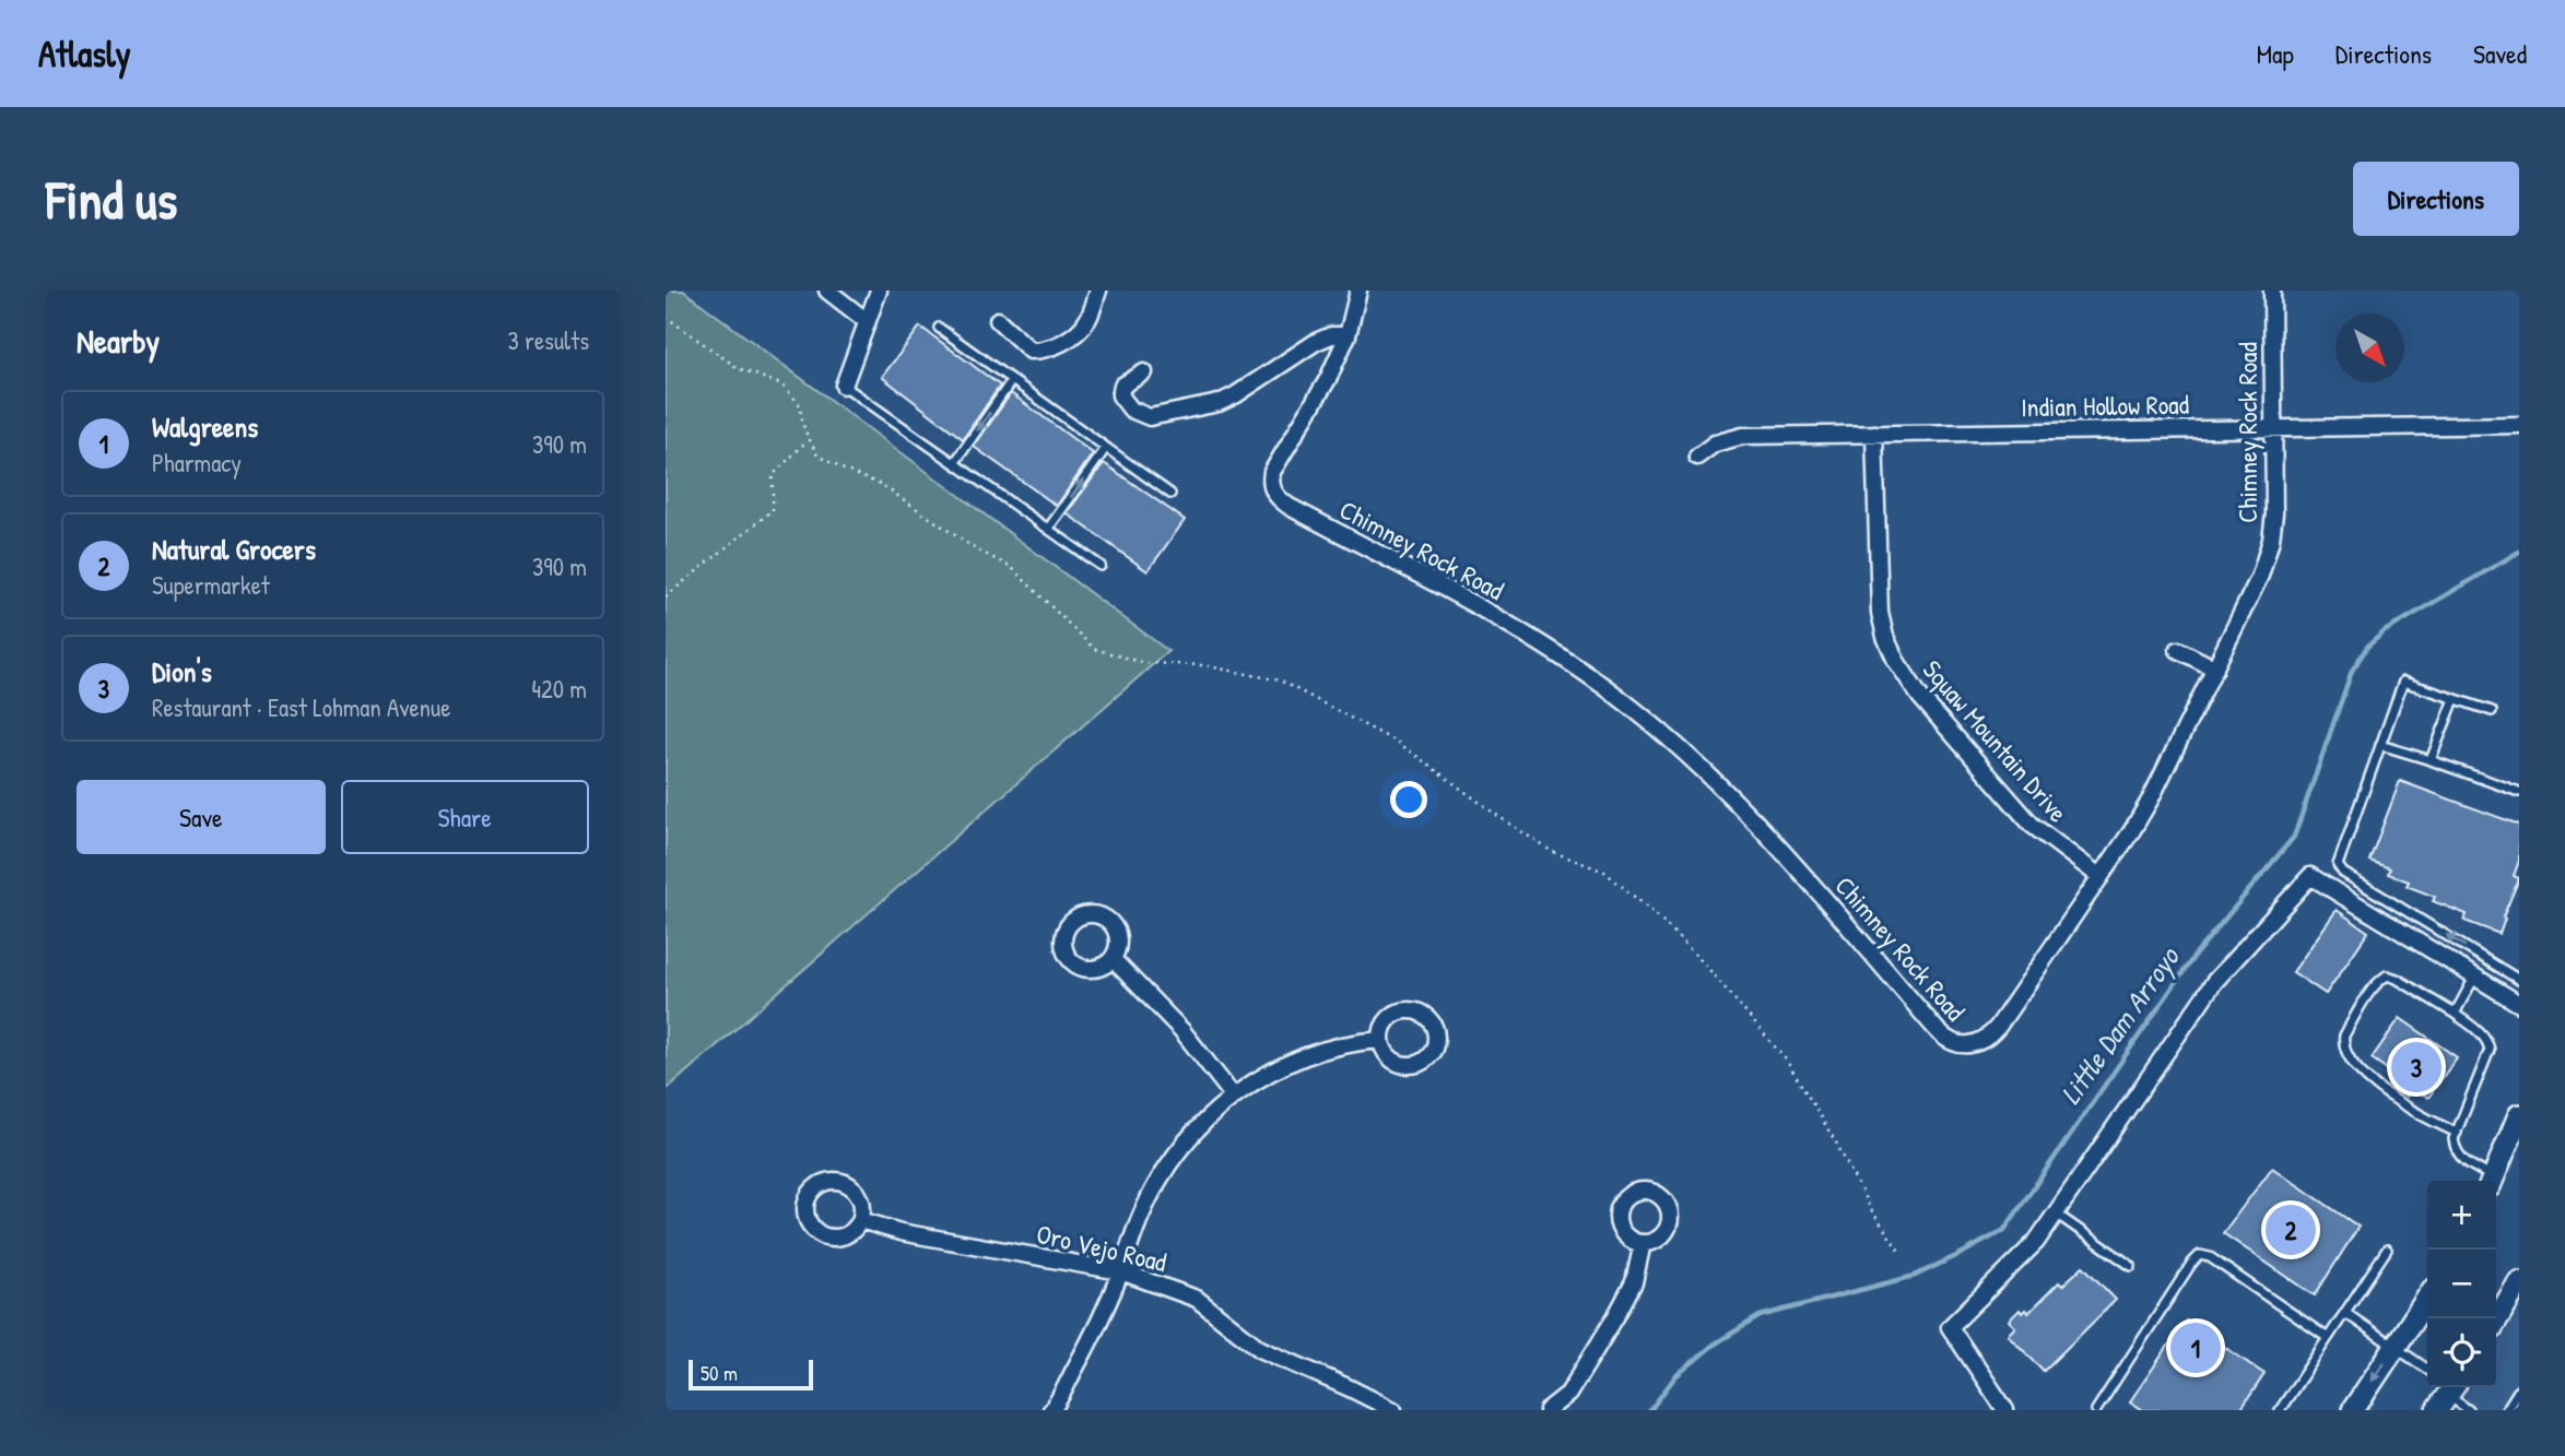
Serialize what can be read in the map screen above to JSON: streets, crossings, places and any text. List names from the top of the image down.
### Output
{
  "streets": {
    "street": [
      "Indian Hollow Road",
      "Chimney Rock Road",
      "Squaw Mountain Drive",
      "Oro Vejo Road"
    ]
  },
  "crossings": [
    ["Indian Hollow Road", "Chimney Rock Road"],
    ["Indian Hollow Road", "Squaw Mountain Drive"],
    ["Chimney Rock Road", "Squaw Mountain Drive"]
  ],
  "water": ["Little Dam Arroyo"],
  "scale_bar": "50 m",
  "north": "bottom right",
  "page": {
    "header": "Atlasly",
    "nav": ["Map", "Directions", "Saved"],
    "buttons": [
      "Directions",
      ["Save", "Share"]
    ],
    "title": "Find us",
    "heading": ["Nearby", "3 results"],
    "list": [
      {
        "mark": "1",
        "name": "Walgreens",
        "note": "Pharmacy",
        "value": "390 m"
      },
      {
        "mark": "2",
        "name": "Natural Grocers",
        "note": "Supermarket",
        "value": "390 m"
      },
      {
        "mark": "3",
        "name": "Dion's",
        "note": "Restaurant · East Lohman Avenue",
        "value": "420 m"
      }
    ],
    "pins": ["3", "2", "1"],
    "map_buttons": ["+", "−"],
    "scale": "50 m"
  }
}
